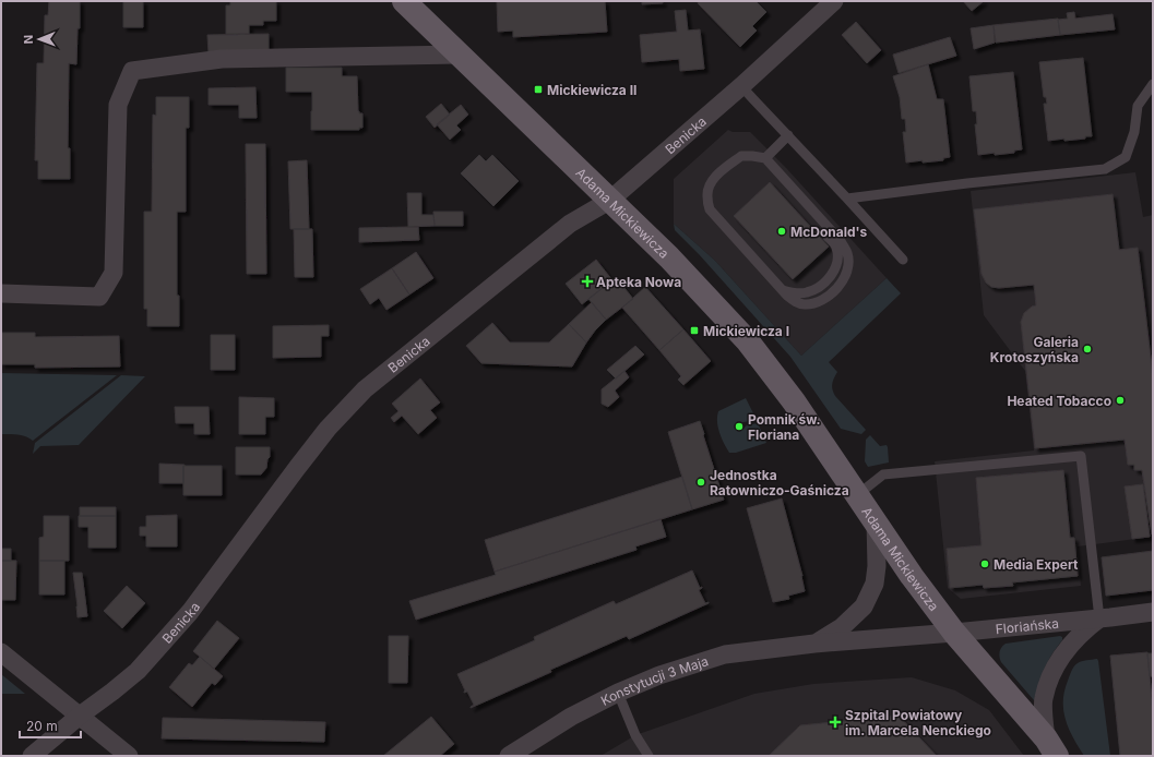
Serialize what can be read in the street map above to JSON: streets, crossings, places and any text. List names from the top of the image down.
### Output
{
  "streets": {
    "main road": ["Adama Mickiewicza"],
    "street": ["Benicka", "Floriańska", "Konstytucji 3 Maja"]
  },
  "crossings": [
    ["Benicka", "Adama Mickiewicza"],
    ["Adama Mickiewicza", "Floriańska"],
    ["Adama Mickiewicza", "Konstytucji 3 Maja"],
    ["Floriańska", "Konstytucji 3 Maja"]
  ],
  "places": {
    "transit": ["Mickiewicza II", "Mickiewicza I"],
    "other": [
      "McDonald's",
      "Galeria Krotoszyńska",
      "Heated Tobacco",
      "Pomnik św. Floriana",
      "Jednostka Ratowniczo-Gaśnicza",
      "Media Expert"
    ],
    "health": ["Apteka Nowa", "Szpital Powiatowy im. Marcela Nenckiego"]
  },
  "scale_bar": "20 m",
  "north": "left"
}
